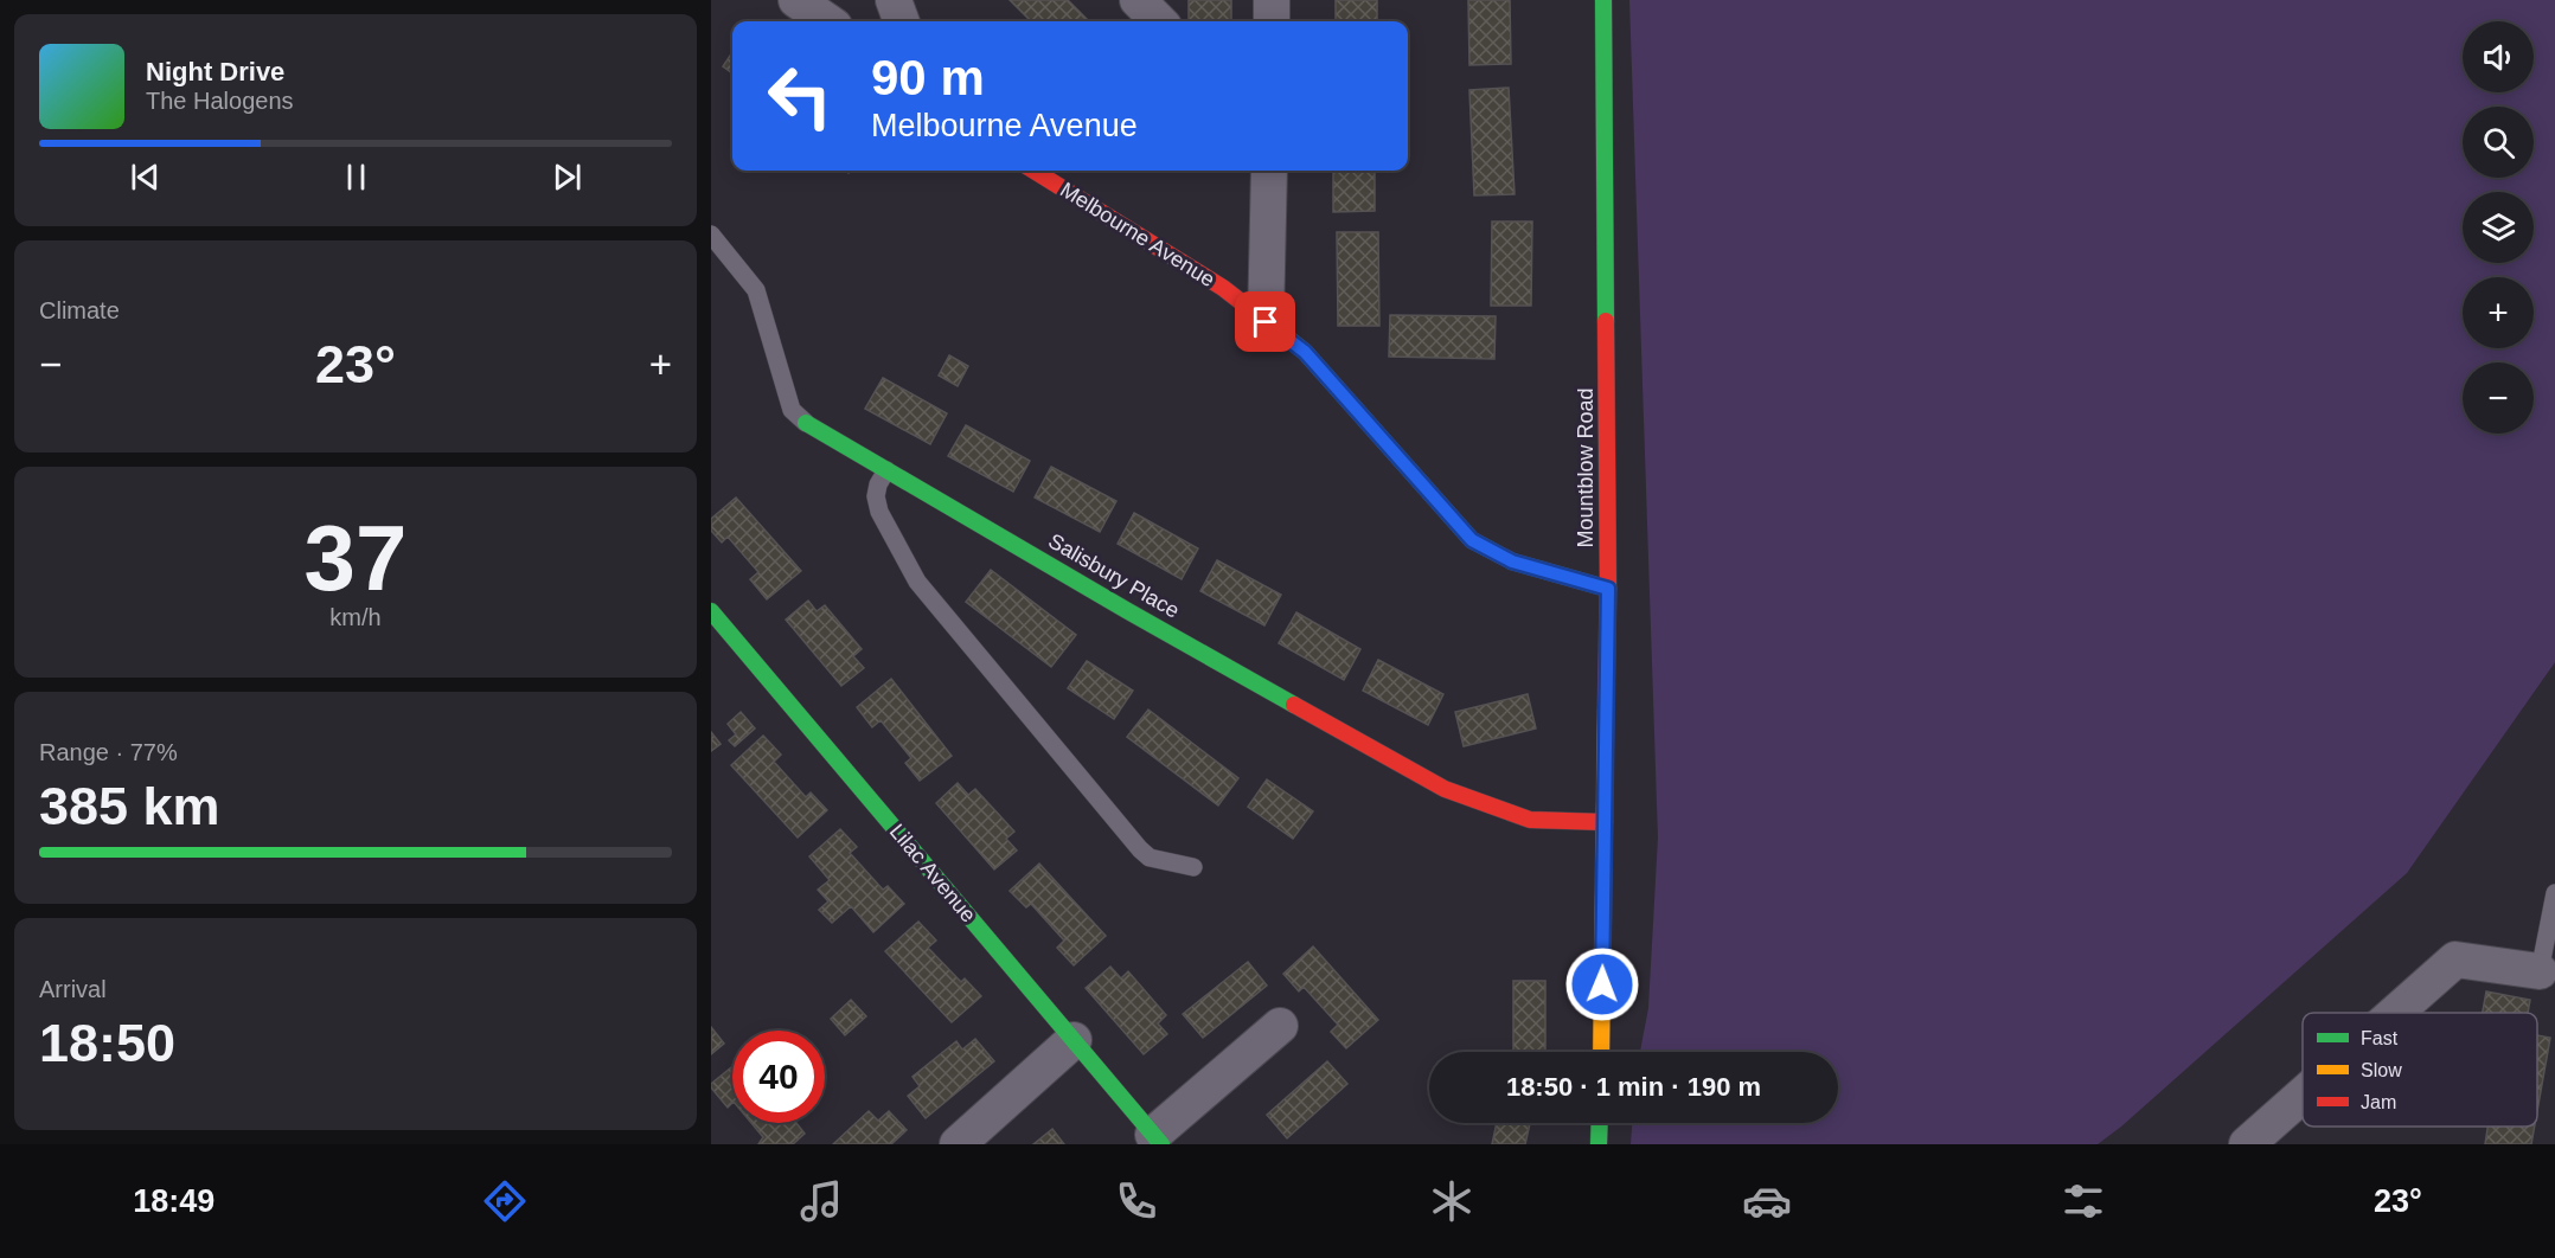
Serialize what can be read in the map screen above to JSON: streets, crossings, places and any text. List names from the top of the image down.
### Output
{
  "streets": {
    "street": [
      "Melbourne Avenue",
      "Mountblow Road",
      "Salisbury Place",
      "Lilac Avenue"
    ]
  },
  "crossings": [
    ["Melbourne Avenue", "Mountblow Road"],
    ["Mountblow Road", "Salisbury Place"]
  ],
  "legend": ["Fast", "Slow", "Jam"],
  "page": {
    "map_buttons": ["+", "−"],
    "turn": ["90 m", "Melbourne Avenue"],
    "song": ["Night Drive", "The Halogens"],
    "tile": [
      "Climate",
      ["37", "km/h"],
      ["Range · 77%", "385 km"],
      ["Arrival", "18:50"]
    ],
    "heat": ["−", "23°", "+"],
    "limit": "40",
    "trip": "18:50 · 1 min · 190 m",
    "tabs": ["18:49", "23°"]
  }
}
